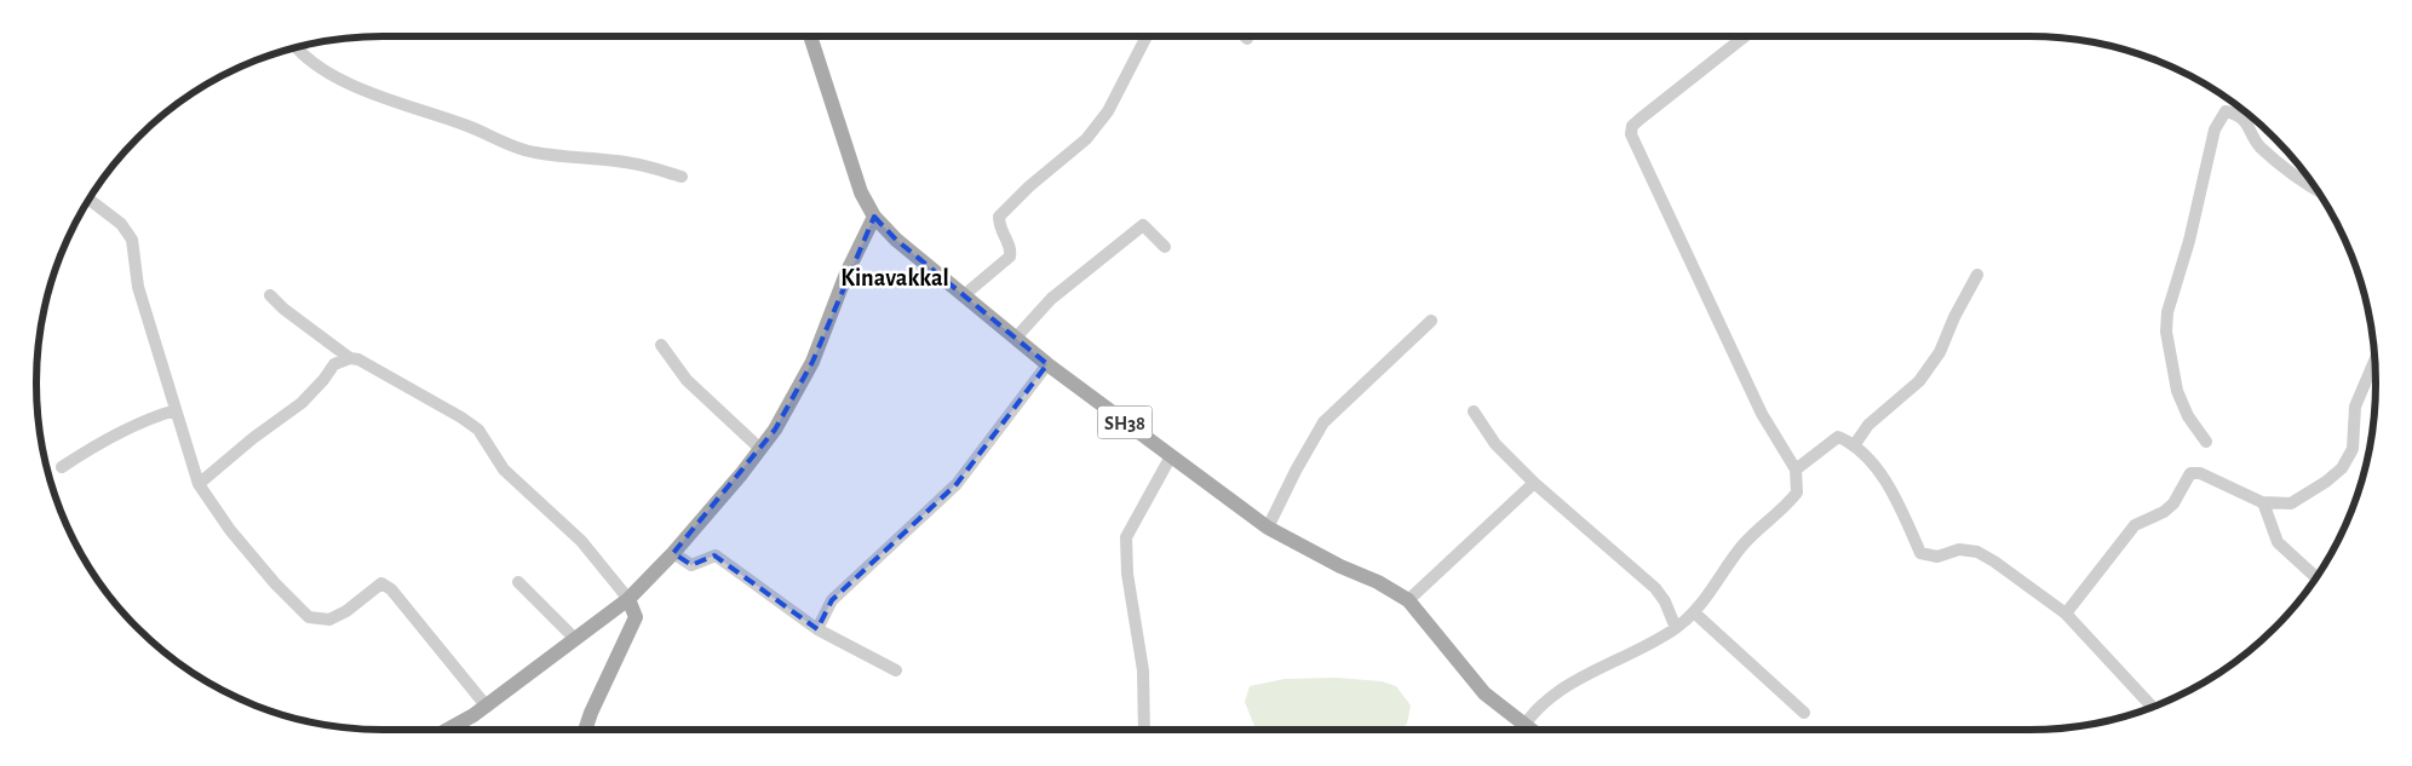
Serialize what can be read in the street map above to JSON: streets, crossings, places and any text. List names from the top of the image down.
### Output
{
  "streets": {
    "main road": ["SH38"]
  },
  "districts": ["Kinavakkal"]
}
